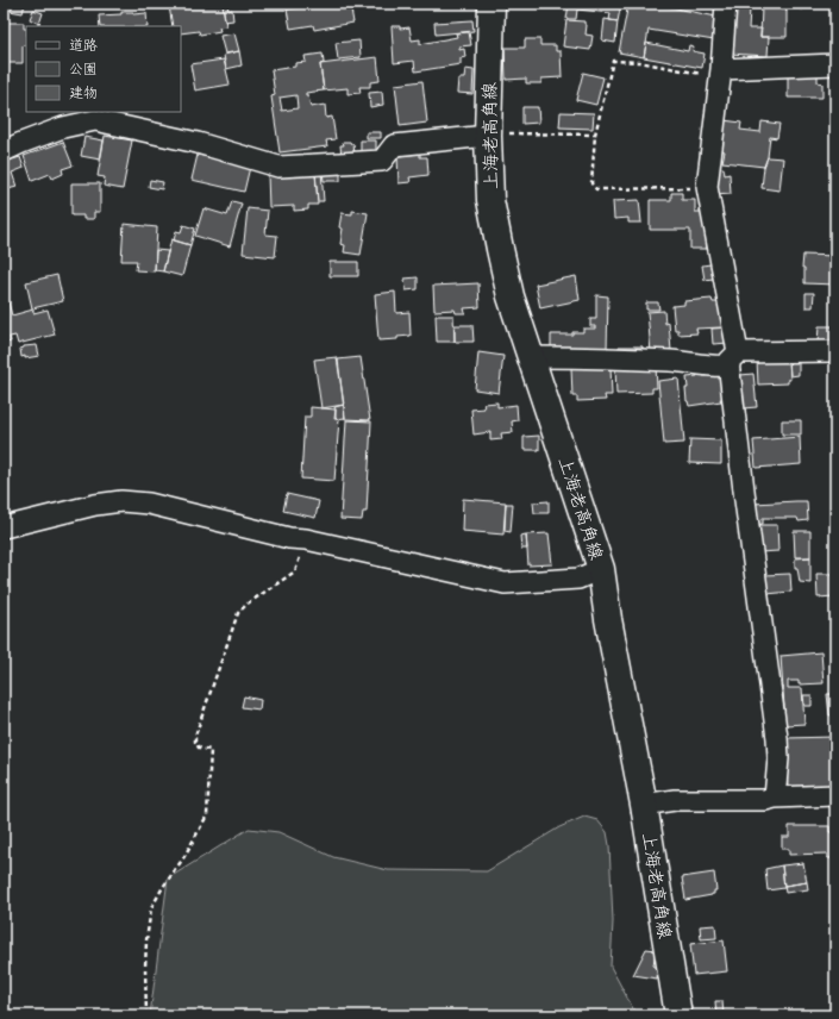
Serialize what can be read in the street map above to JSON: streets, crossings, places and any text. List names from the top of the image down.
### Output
{
  "streets": {
    "main road": ["上海老高角線"]
  },
  "legend": ["道路", "公園", "建物"]
}
